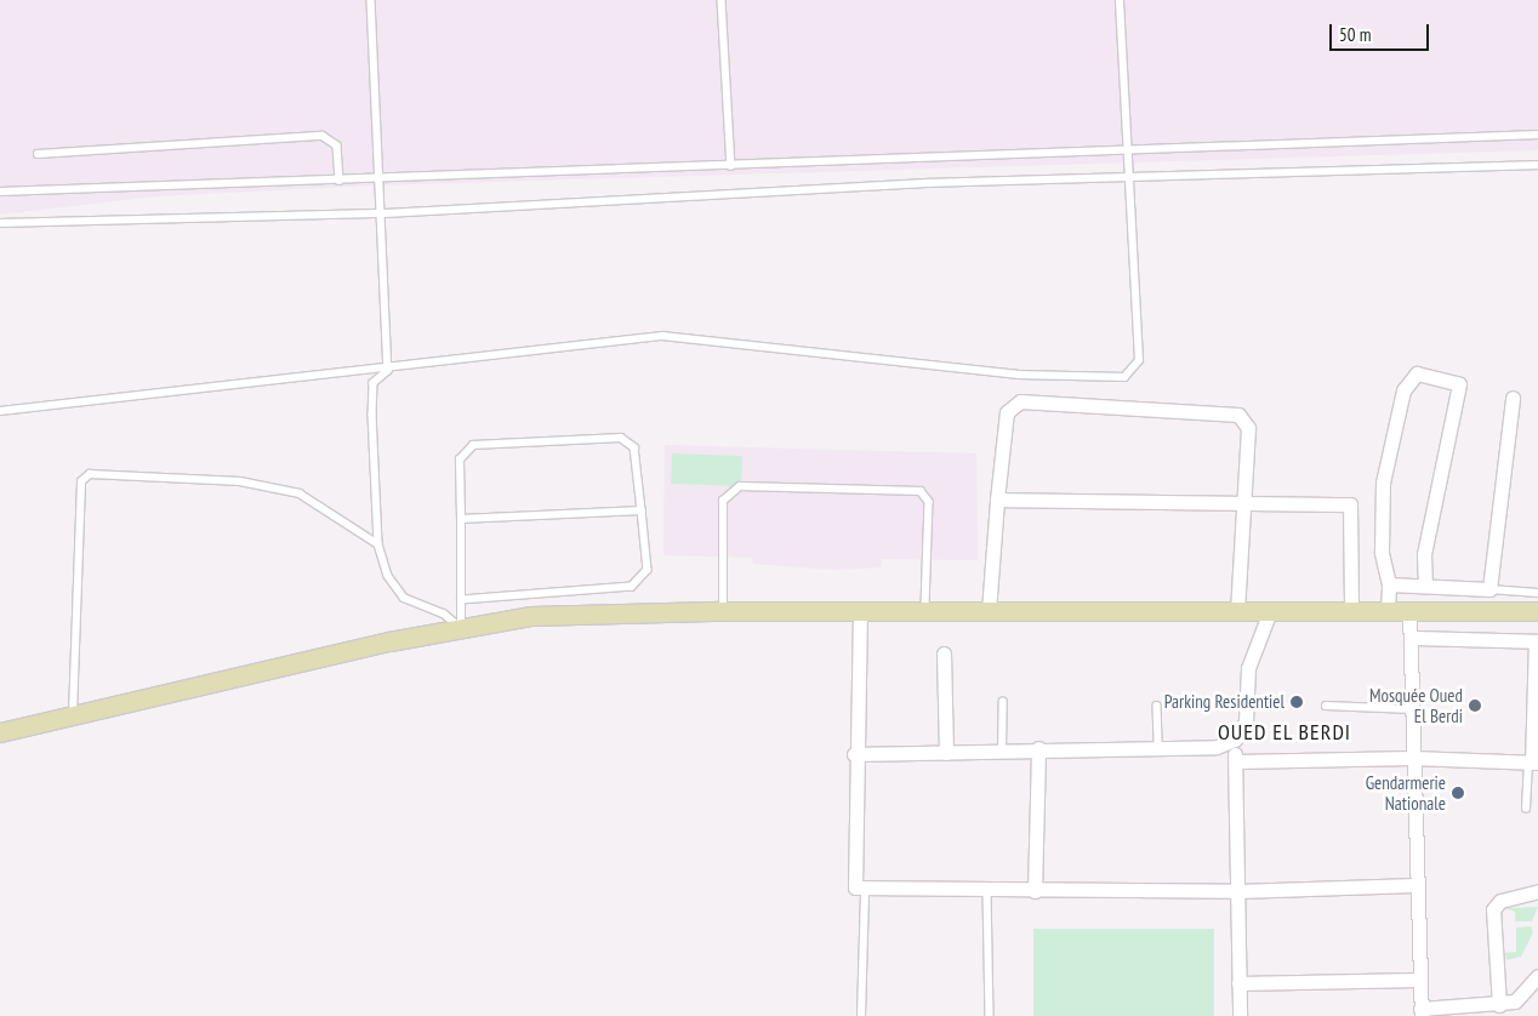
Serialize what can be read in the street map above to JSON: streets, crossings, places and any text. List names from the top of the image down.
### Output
{
  "districts": ["OUED EL BERDI"],
  "places": ["Parking Residentiel", "Mosquée Oued El Berdi", "Gendarmerie Nationale"],
  "scale_bar": "50 m"
}
